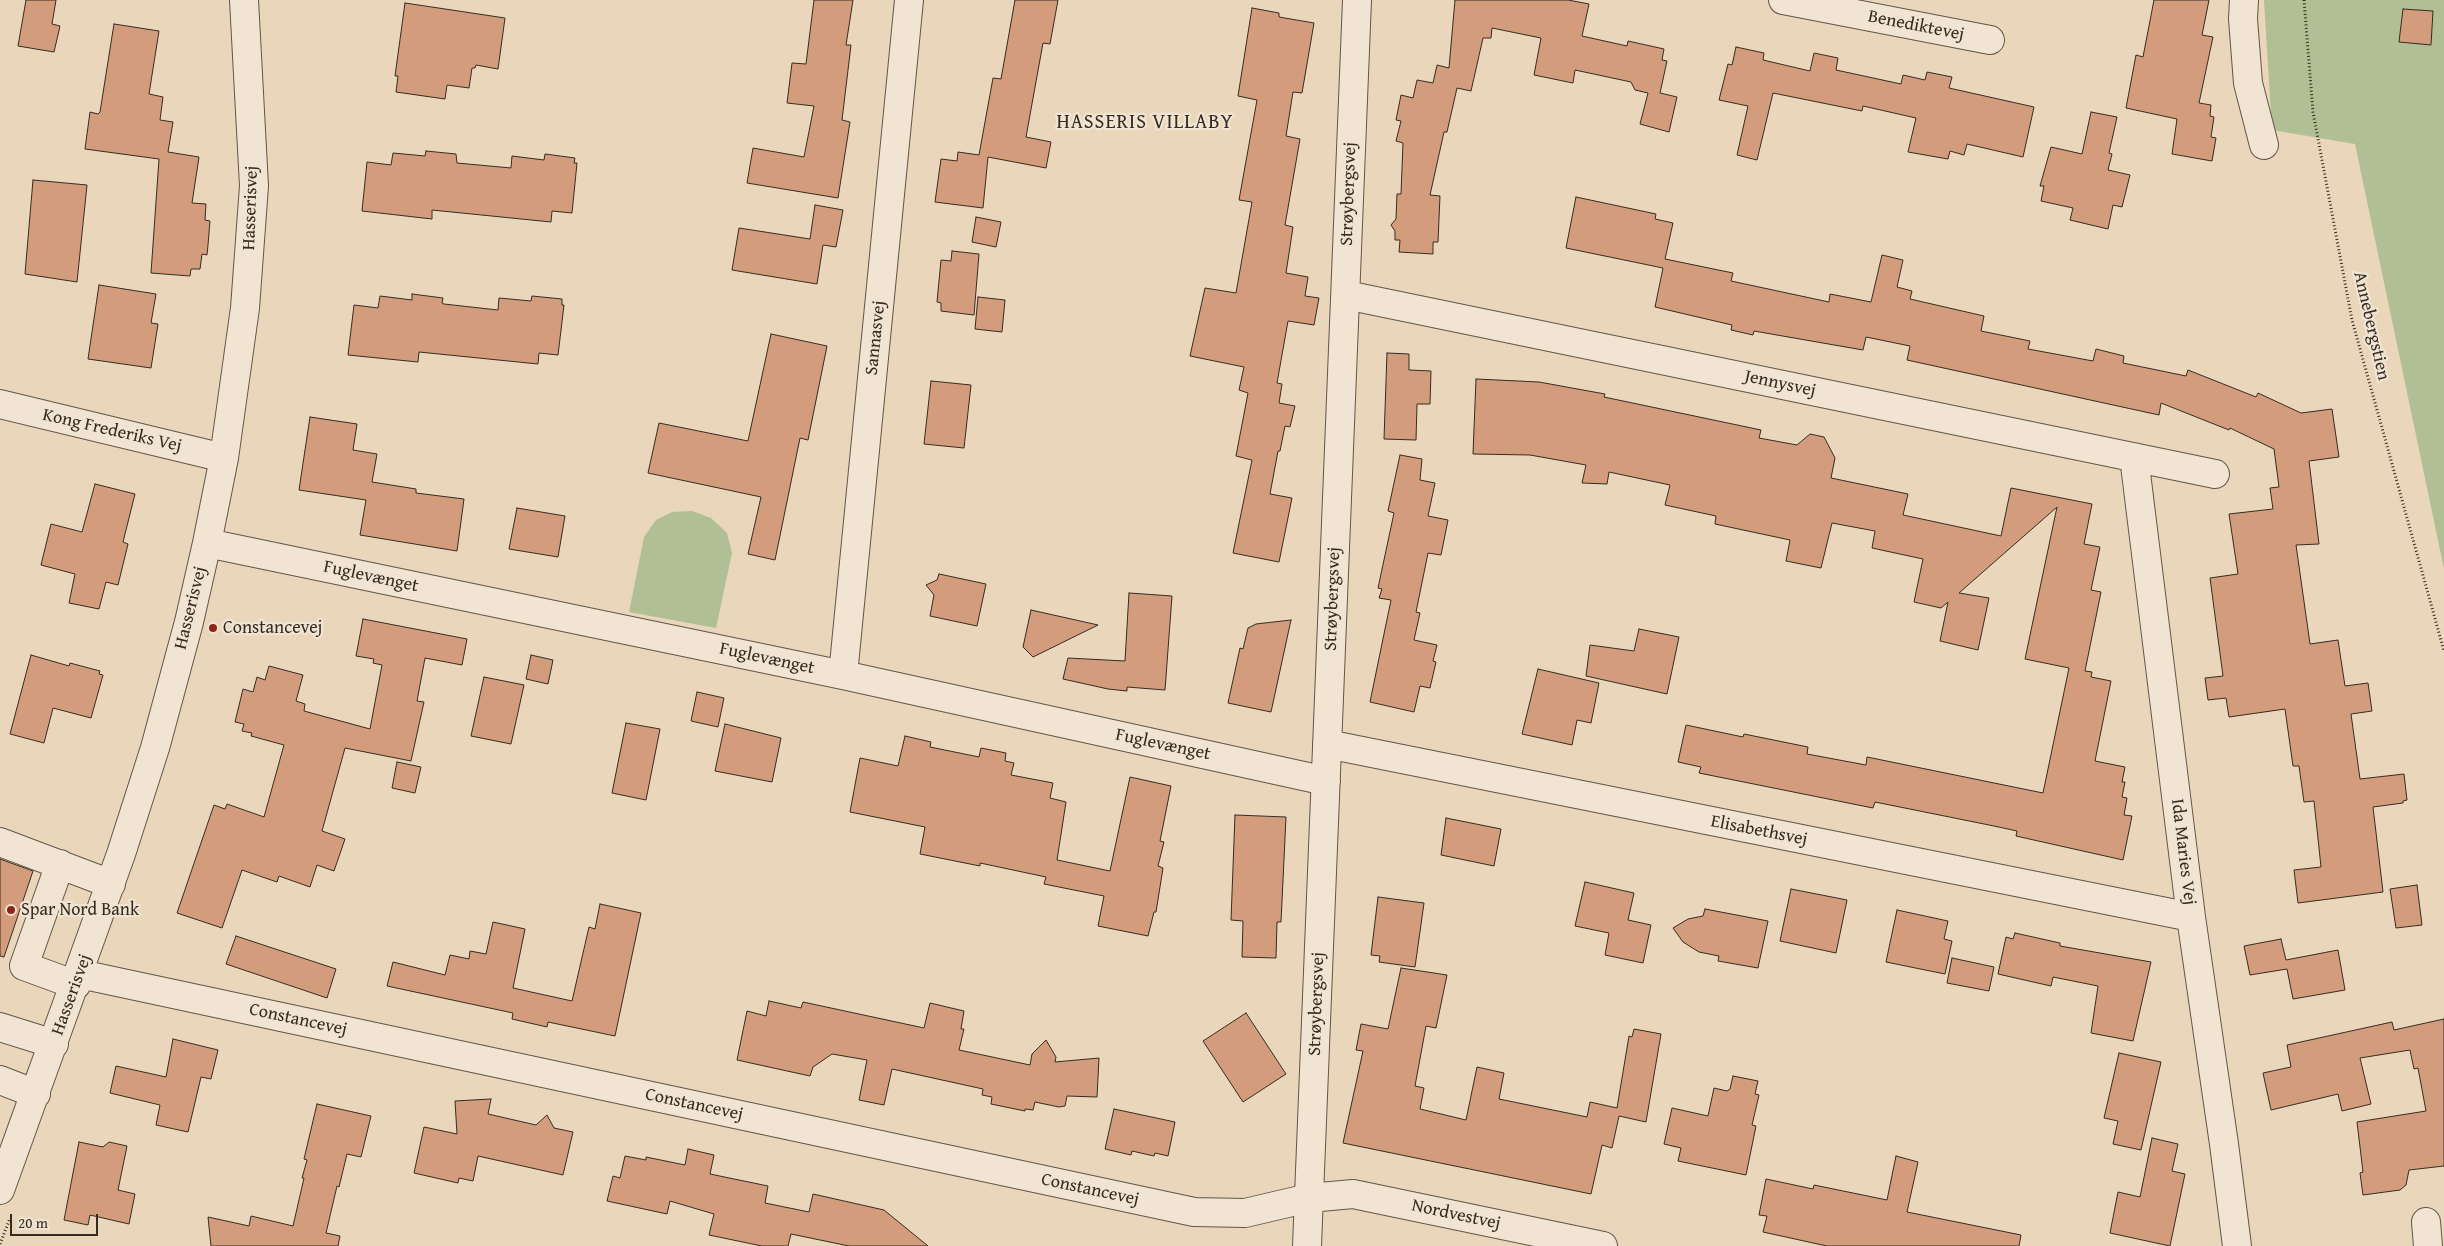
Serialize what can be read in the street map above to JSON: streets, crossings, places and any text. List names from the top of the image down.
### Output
{
  "streets": {
    "street": [
      "Benediktevej",
      "Strøybergsvej",
      "Hasserisvej",
      "Sannasvej",
      "Jennysvej",
      "Kong Frederiks Vej",
      "Fuglevænget",
      "Elisabethsvej",
      "Ida Maries Vej",
      "Constancevej",
      "Nordvestvej"
    ],
    "path": ["Annebergstien"]
  },
  "crossings": [
    ["Strøybergsvej", "Jennysvej"],
    ["Strøybergsvej", "Fuglevænget"],
    ["Strøybergsvej", "Elisabethsvej"],
    ["Strøybergsvej", "Constancevej"],
    ["Strøybergsvej", "Nordvestvej"],
    ["Hasserisvej", "Kong Frederiks Vej"],
    ["Hasserisvej", "Fuglevænget"],
    ["Hasserisvej", "Constancevej"],
    ["Sannasvej", "Fuglevænget"],
    ["Jennysvej", "Ida Maries Vej"],
    ["Elisabethsvej", "Ida Maries Vej"],
    ["Constancevej", "Nordvestvej"]
  ],
  "districts": ["HASSERIS VILLABY"],
  "places": ["Constancevej", "Spar Nord Bank"],
  "scale_bar": "20 m"
}
